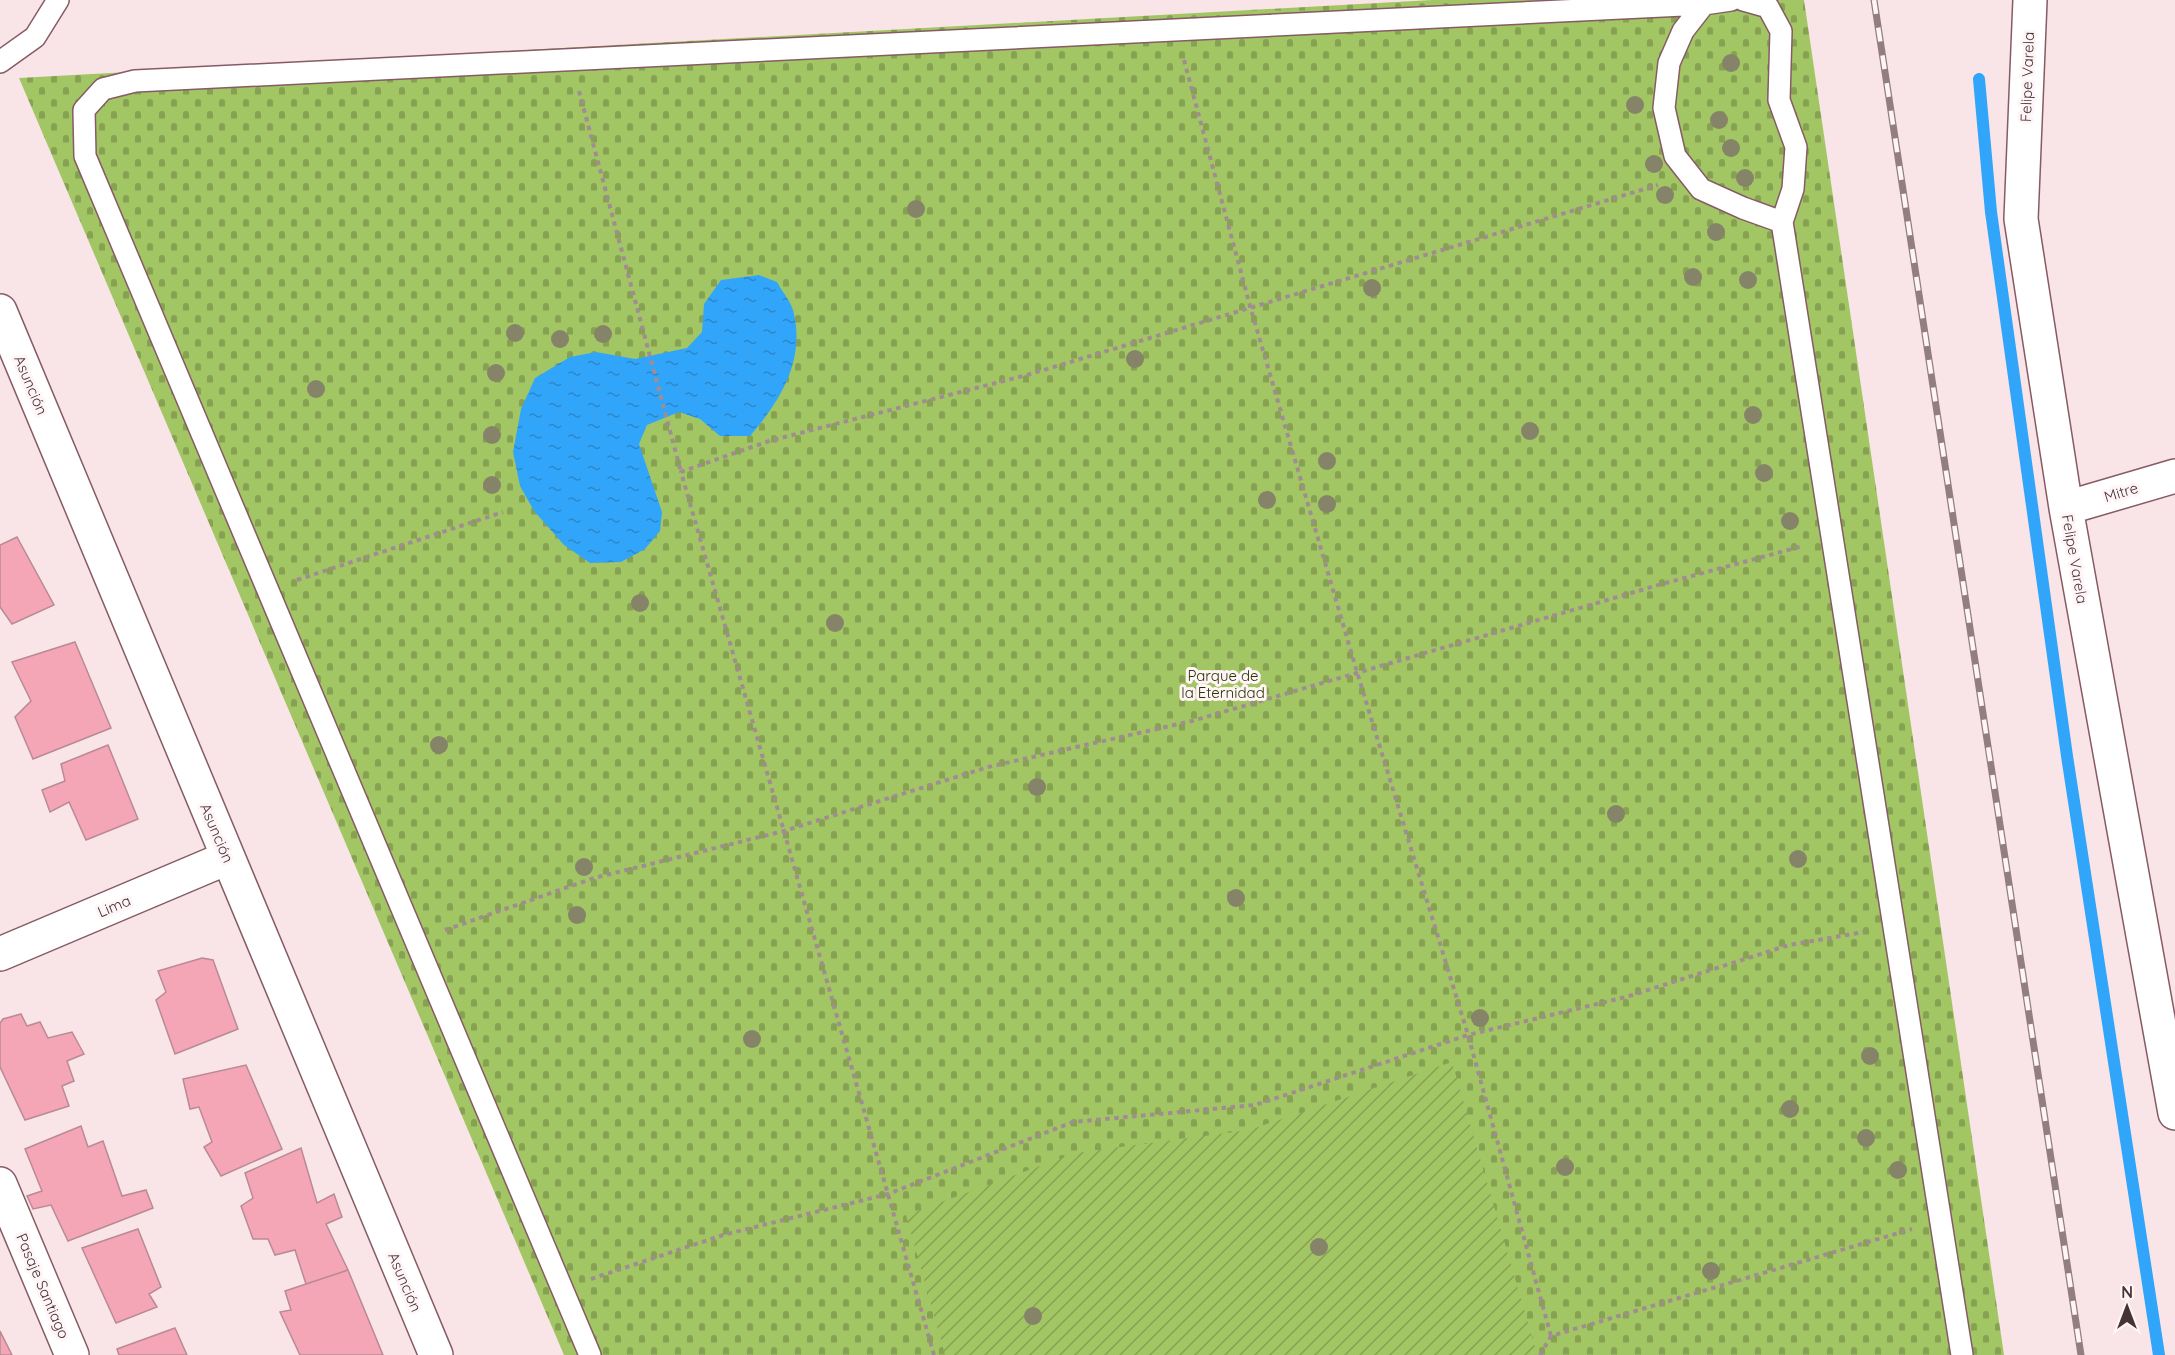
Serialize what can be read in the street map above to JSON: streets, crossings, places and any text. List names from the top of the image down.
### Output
{
  "streets": {
    "street": [
      "Felipe Varela",
      "Asunción",
      "Mitre",
      "Lima",
      "Pasaje Santiago"
    ]
  },
  "crossings": [
    ["Felipe Varela", "Mitre"],
    ["Asunción", "Lima"]
  ],
  "parks": ["Parque de la Eternidad"],
  "north": "top"
}
